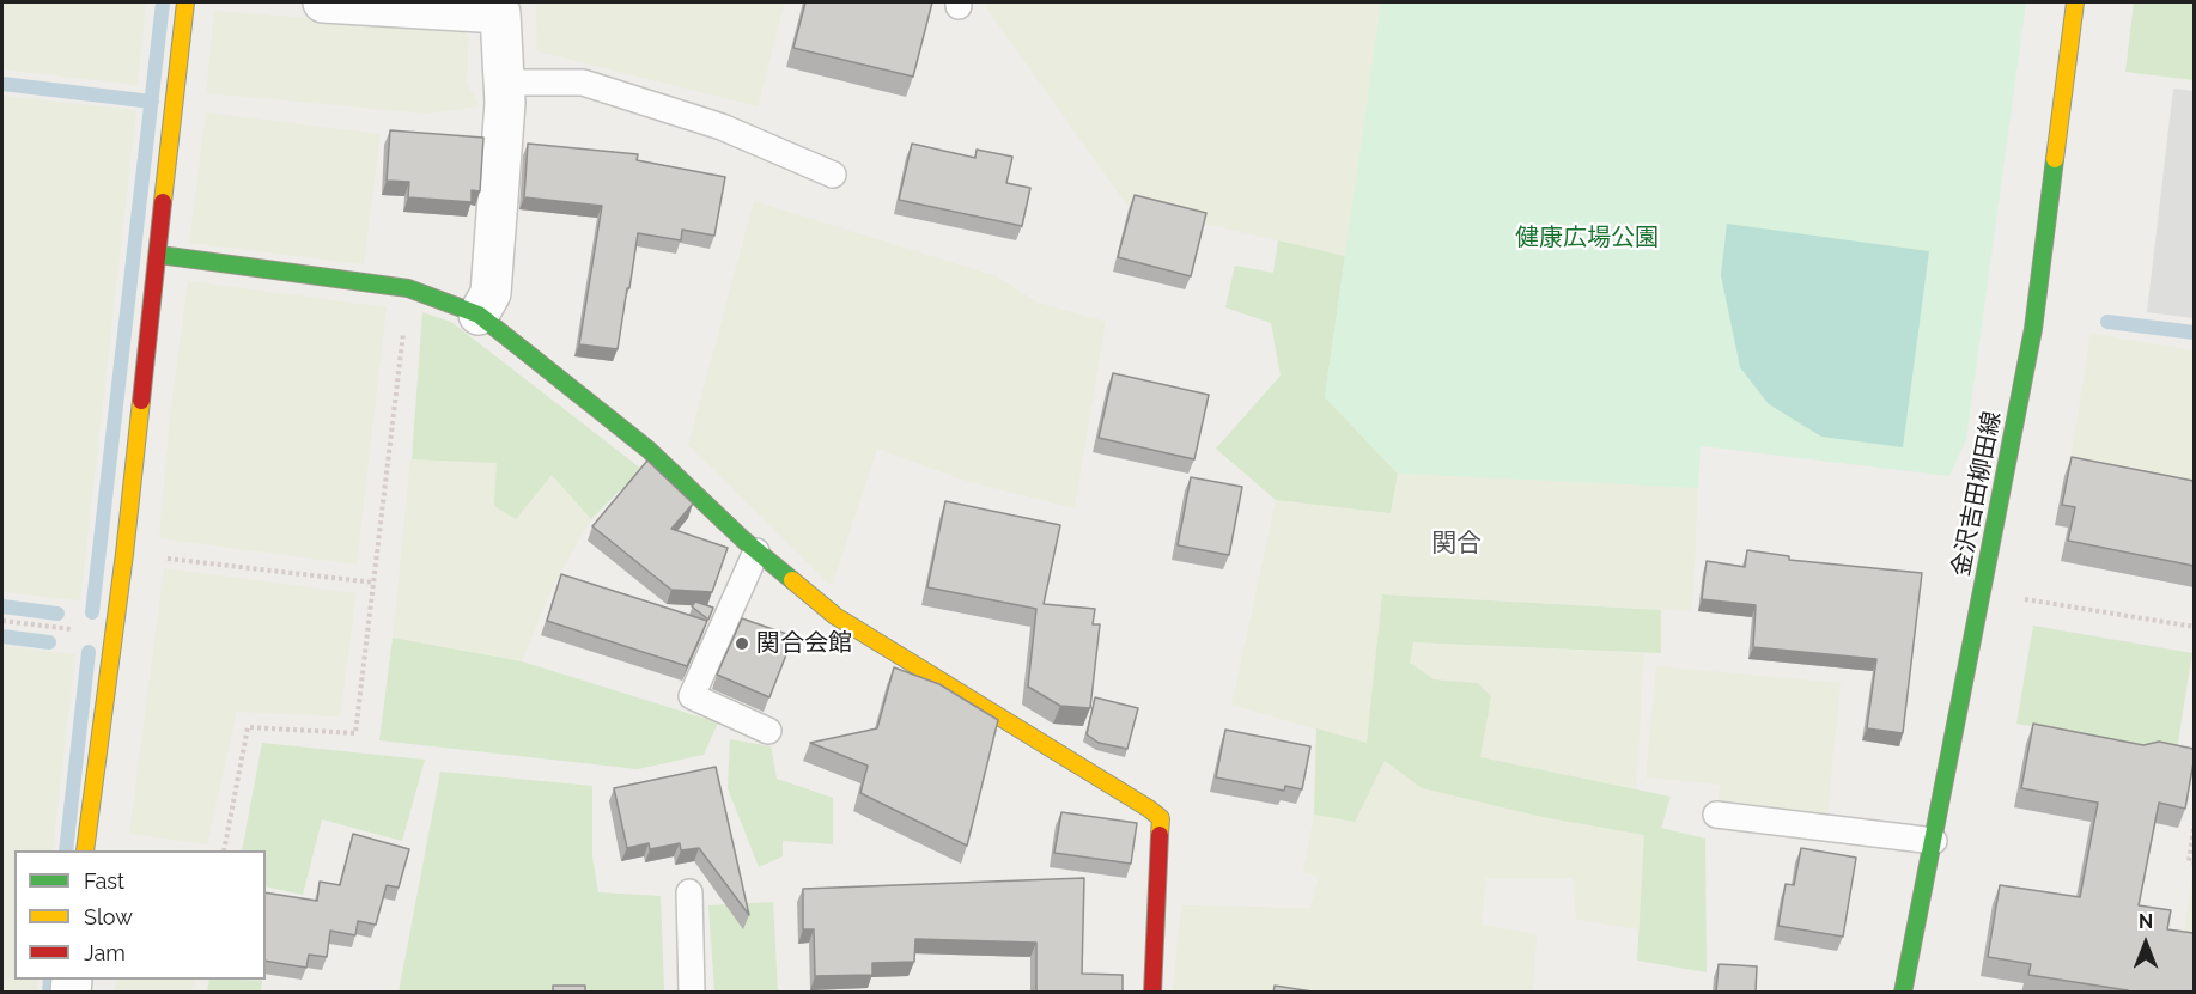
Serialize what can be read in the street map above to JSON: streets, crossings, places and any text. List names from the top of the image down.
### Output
{
  "streets": {
    "street": ["金沢吉田柳田線"]
  },
  "districts": ["関合"],
  "parks": ["健康広場公園"],
  "places": ["関合会館"],
  "legend": ["Fast", "Slow", "Jam"],
  "north": "top"
}
